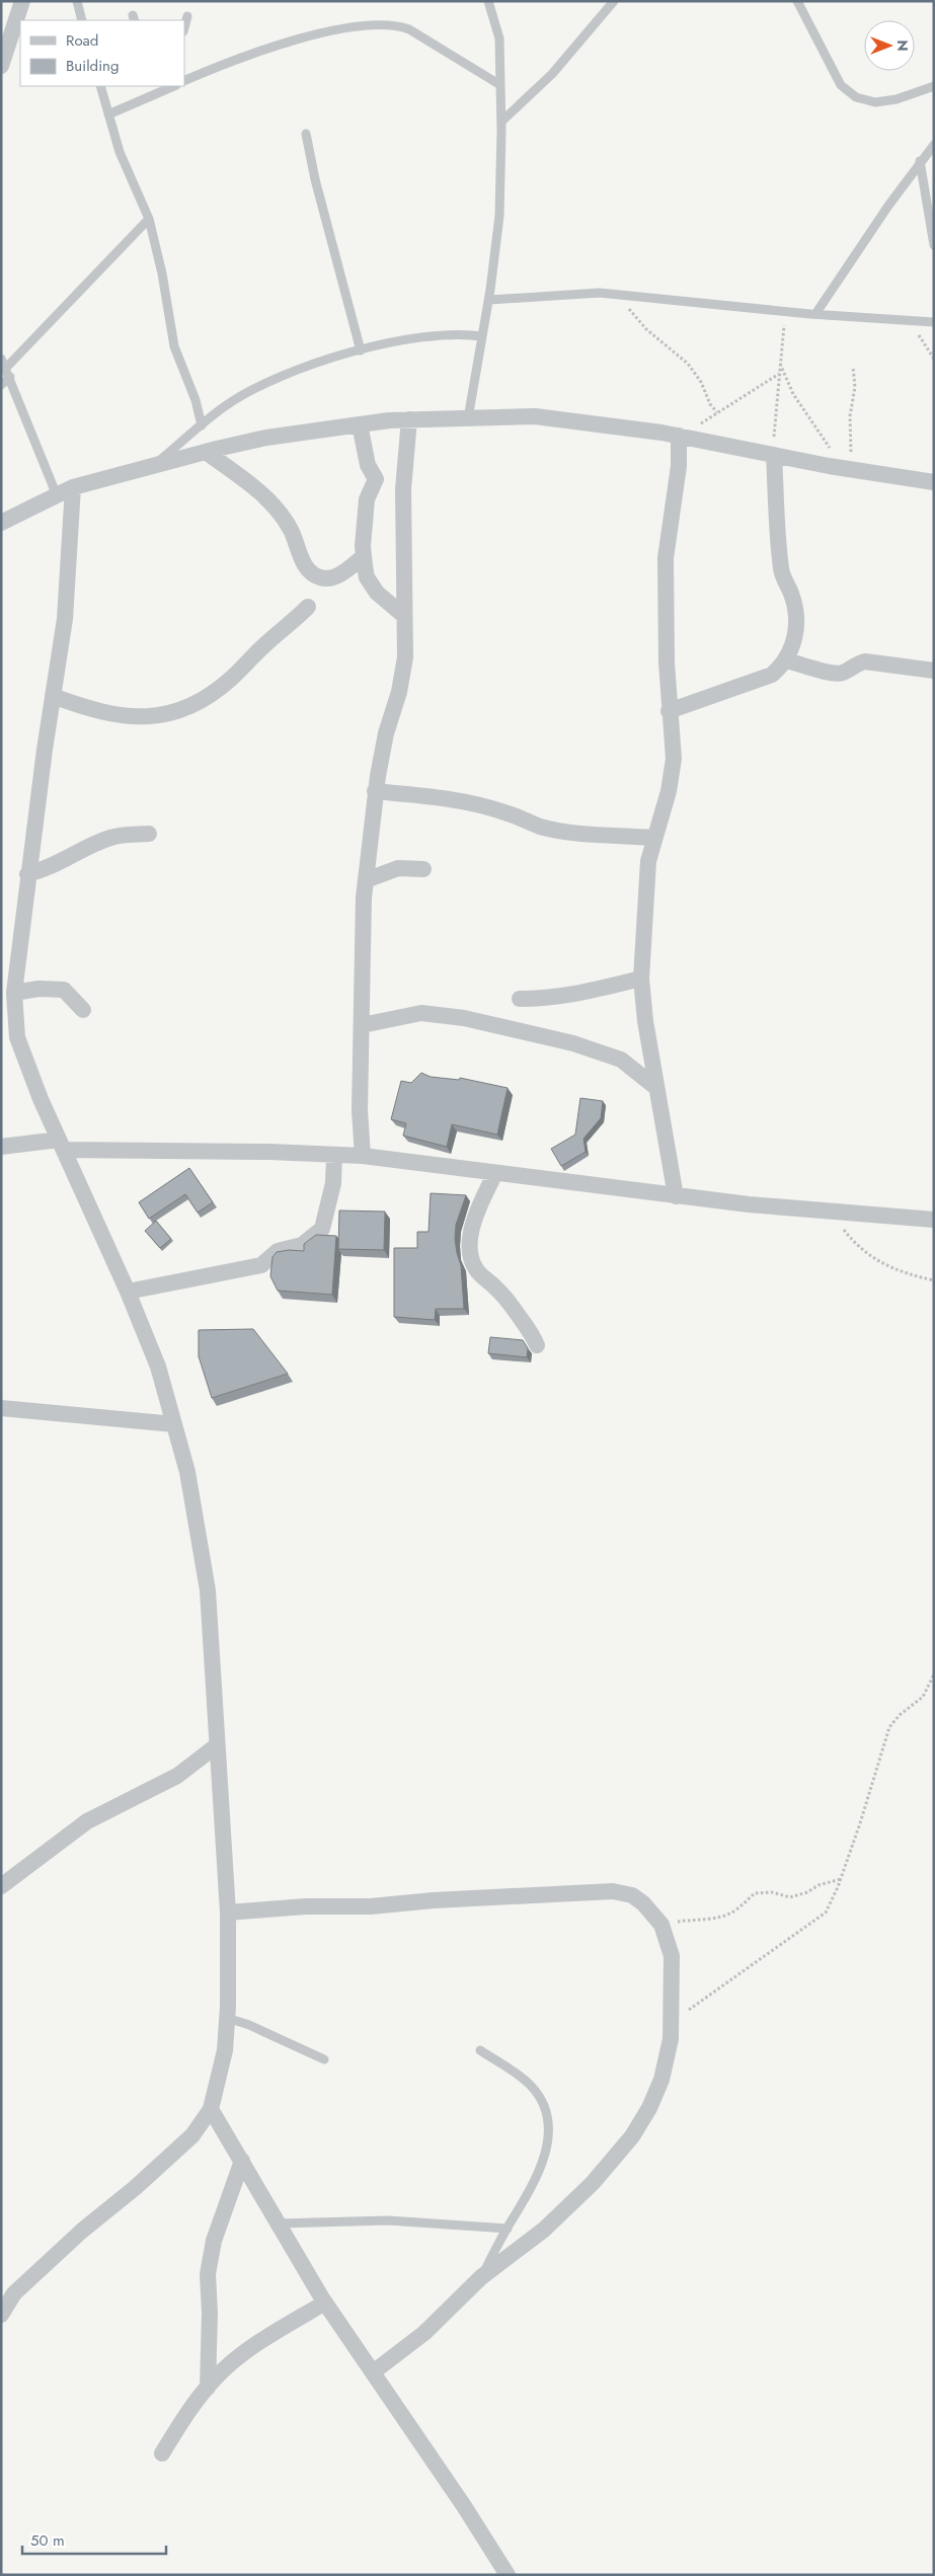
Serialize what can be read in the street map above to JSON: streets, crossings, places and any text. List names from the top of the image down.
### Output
{
  "legend": ["Road", "Building"],
  "scale_bar": "50 m",
  "north": "right"
}
